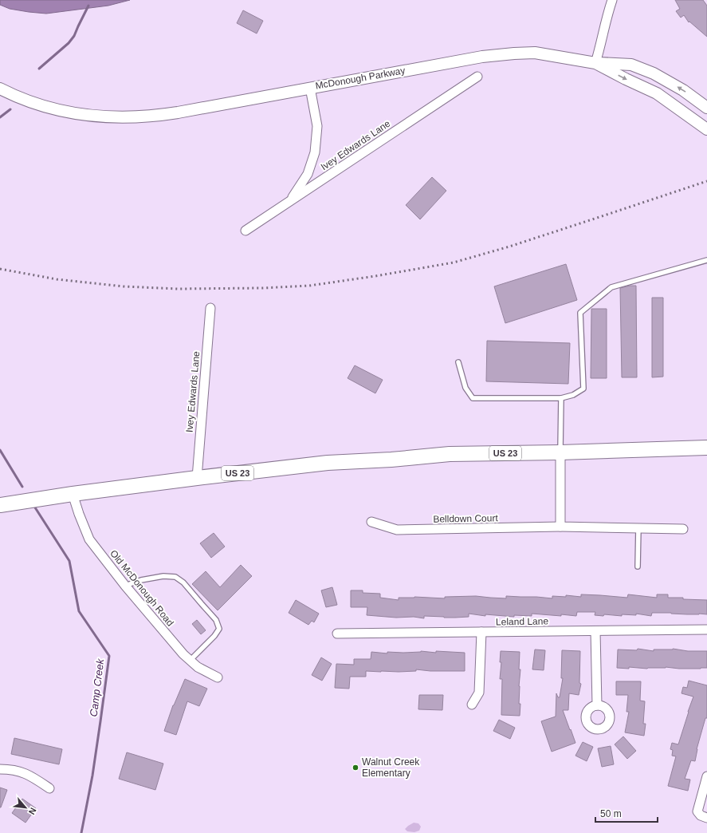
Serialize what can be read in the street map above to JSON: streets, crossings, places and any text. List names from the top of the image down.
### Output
{
  "streets": {
    "main road": ["US 23"],
    "street": [
      "McDonough Parkway",
      "Ivey Edwards Lane",
      "Belldown Court",
      "Old McDonough Road",
      "Leland Lane"
    ]
  },
  "crossings": [
    ["Ivey Edwards Lane", "US 23"],
    ["US 23", "Old McDonough Road"]
  ],
  "water": ["Camp Creek"],
  "places": ["Walnut Creek Elementary"],
  "scale_bar": "50 m",
  "north": "bottom right"
}
